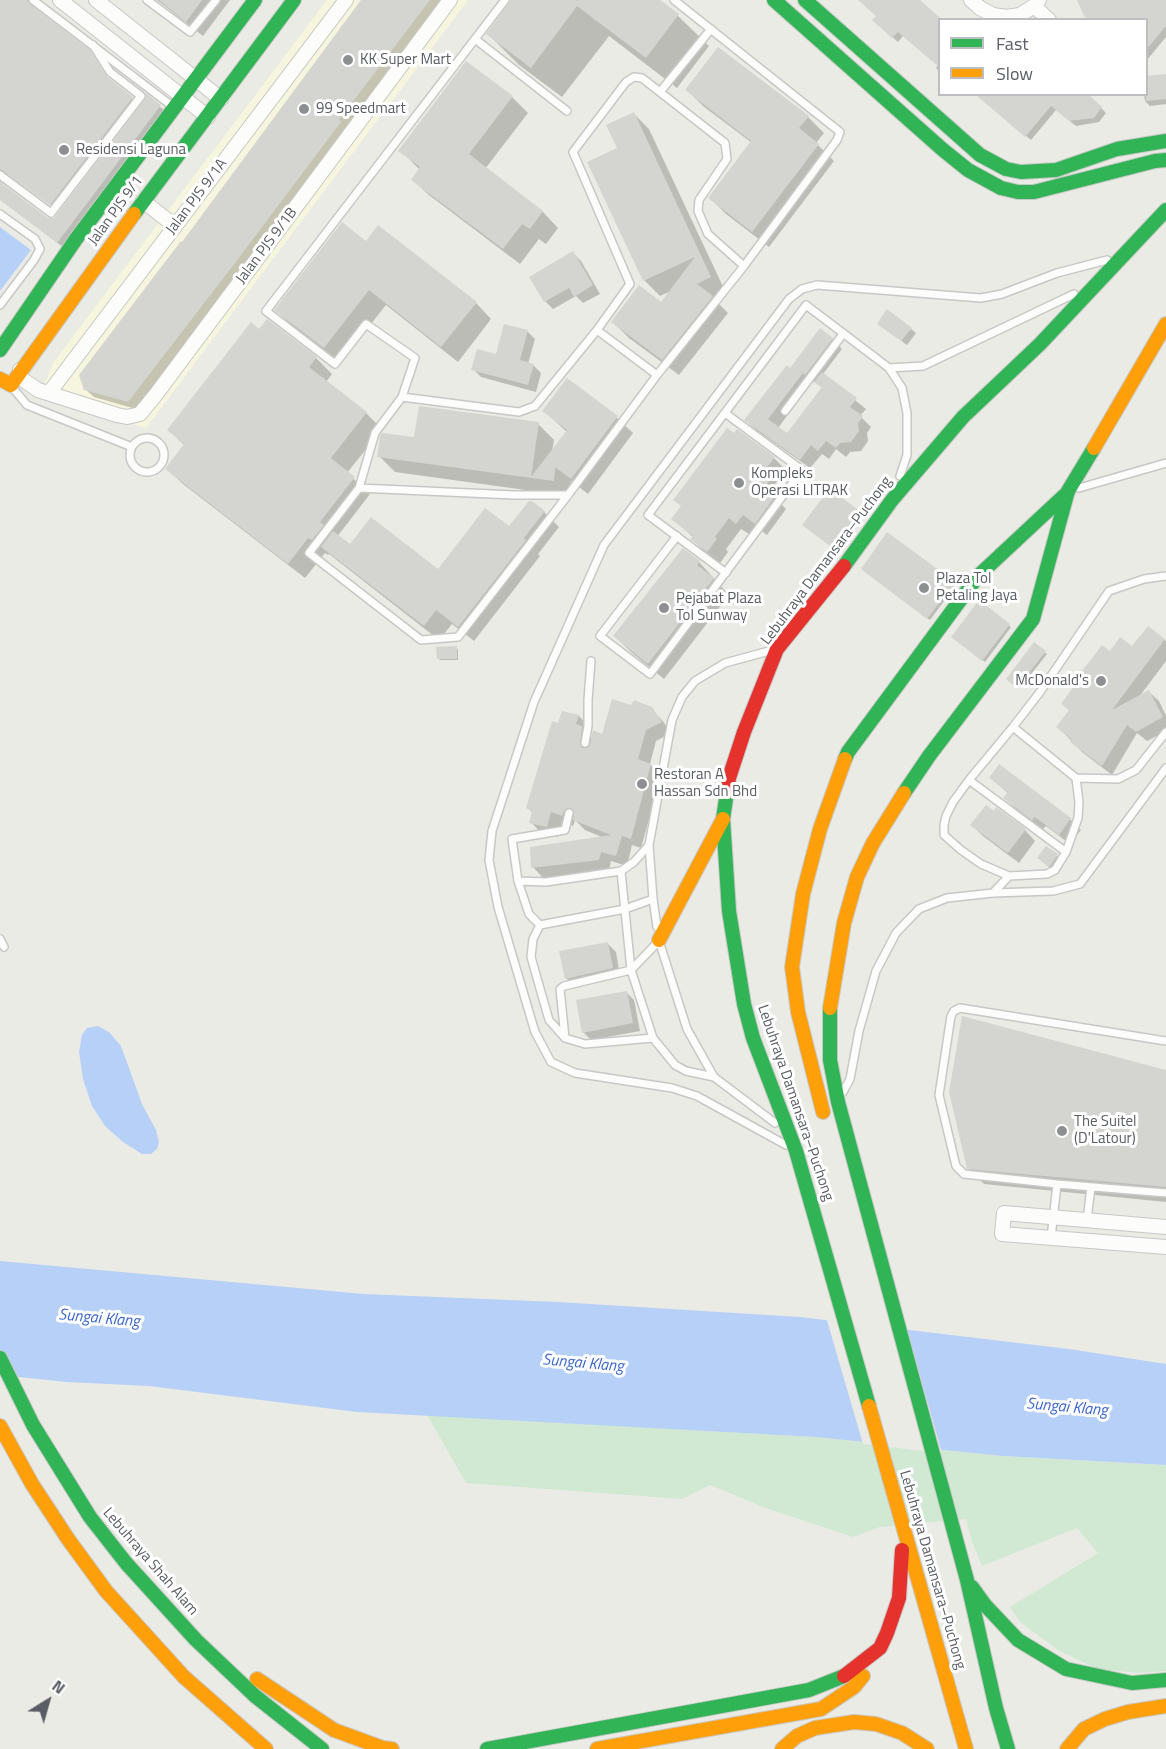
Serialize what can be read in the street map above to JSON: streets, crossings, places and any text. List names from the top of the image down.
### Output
{
  "streets": {
    "main road": ["Jalan PJS 9/1", "Lebuhraya Damansara–Puchong", "Lebuhraya Shah Alam"],
    "street": ["Jalan PJS 9/1A", "Jalan PJS 9/1B"]
  },
  "crossings": [
    ["Jalan PJS 9/1A", "Jalan PJS 9/1B"],
    ["Jalan PJS 9/1", "Jalan PJS 9/1B"]
  ],
  "water": ["Sungai Klang"],
  "places": [
    "KK Super Mart",
    "99 Speedmart",
    "Residensi Laguna",
    "Kompleks Operasi LITRAK",
    "Plaza Tol Petaling Jaya",
    "Pejabat Plaza Tol Sunway",
    "McDonald's",
    "Restoran A Hassan Sdn Bhd",
    "The Suitel (D'Latour)"
  ],
  "legend": ["Fast", "Slow"],
  "north": "top right"
}
